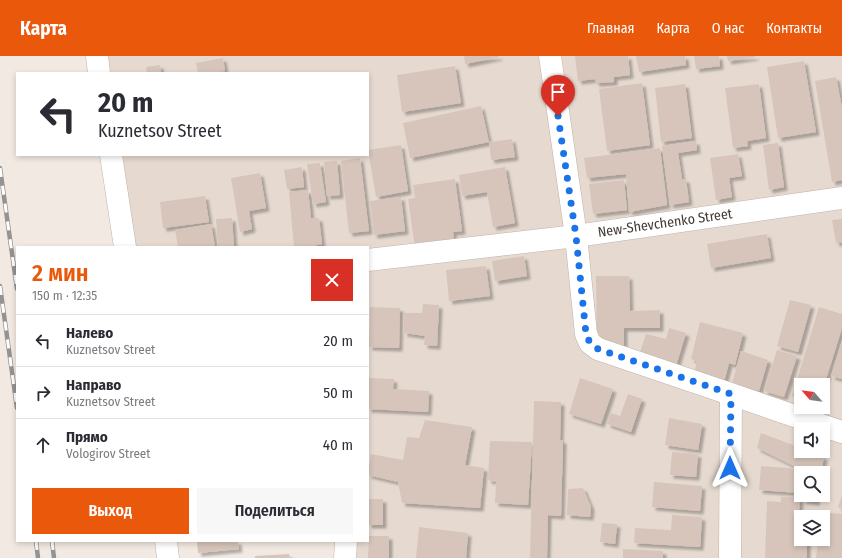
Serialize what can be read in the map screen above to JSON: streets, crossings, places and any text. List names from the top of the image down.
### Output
{
  "streets": {
    "street": ["New-Shevchenko Street"]
  },
  "north": "top left",
  "page": {
    "header": "Карта",
    "nav": [
      "Главная",
      "Карта",
      "О нас",
      "Контакты"
    ],
    "turn": ["20 m", "Kuznetsov Street"],
    "heading": ["2 мин", "150 m · 12:35"],
    "list": [
      {
        "name": "Налево",
        "note": "Kuznetsov Street",
        "value": "20 m"
      },
      {
        "name": "Направо",
        "note": "Kuznetsov Street",
        "value": "50 m"
      },
      {
        "name": "Прямо",
        "note": "Vologirov Street",
        "value": "40 m"
      }
    ],
    "buttons": ["Выход", "Поделиться"]
  }
}
